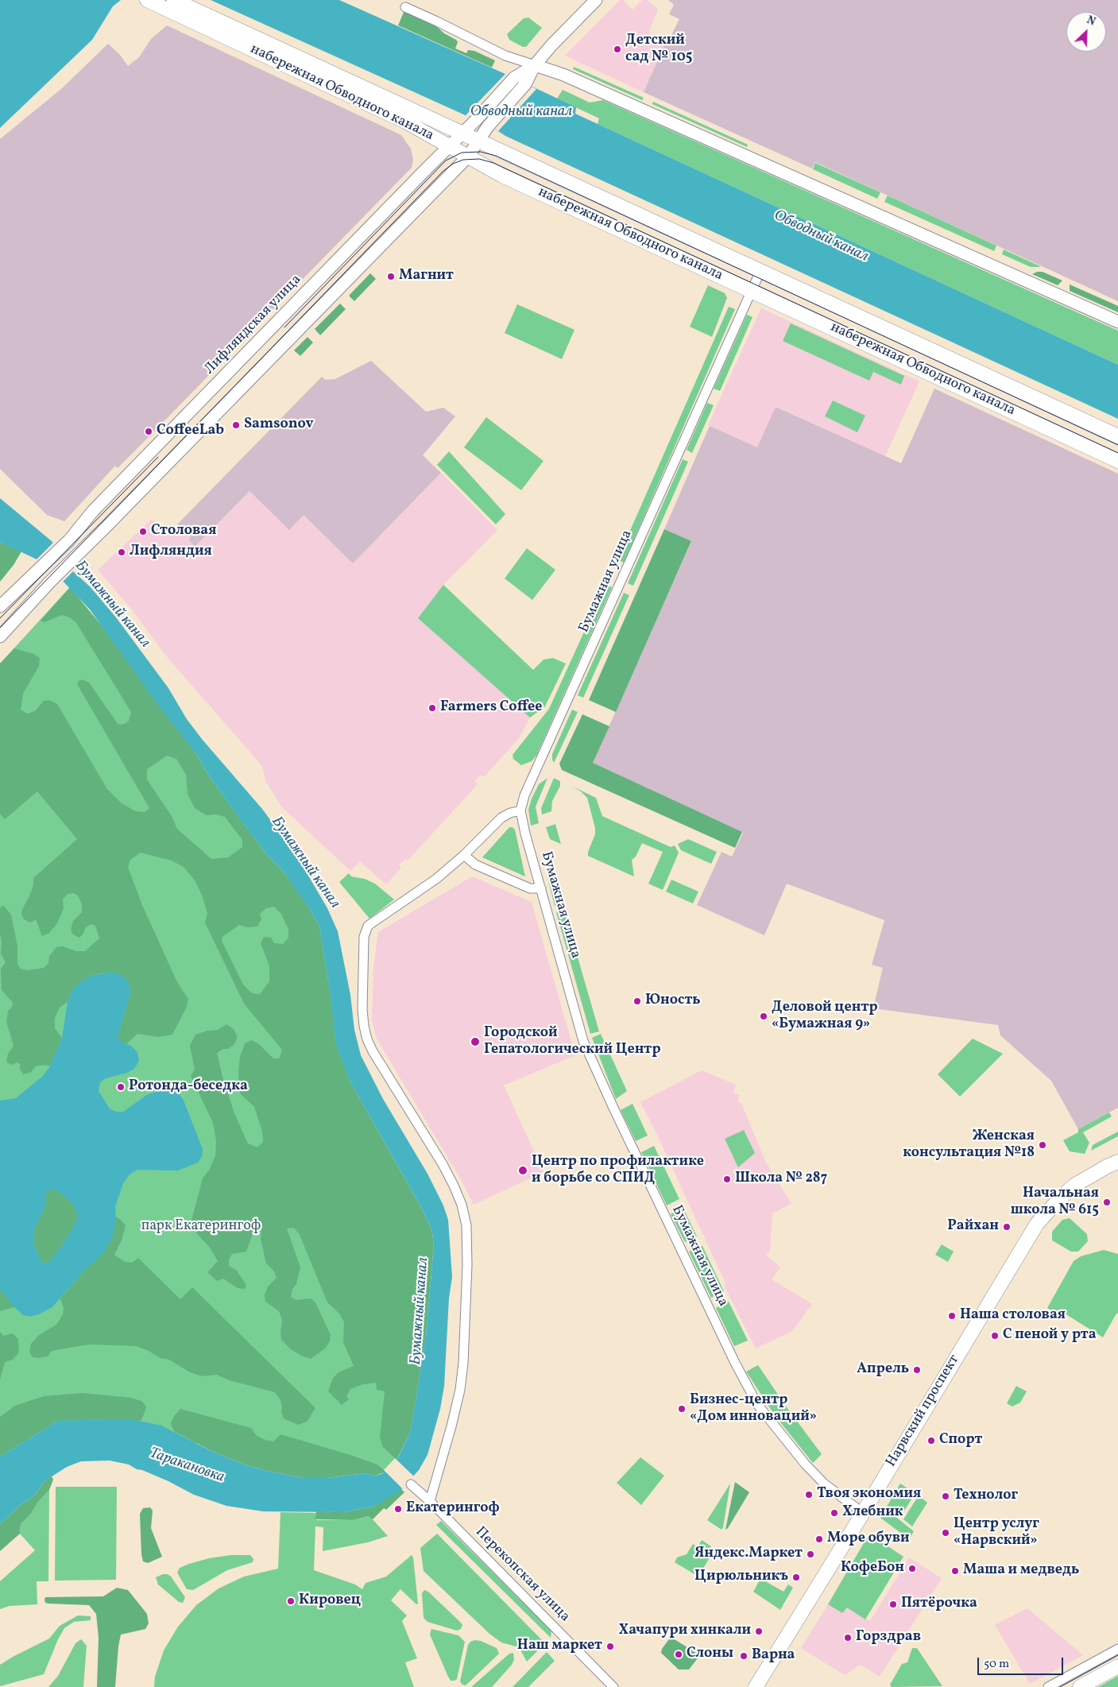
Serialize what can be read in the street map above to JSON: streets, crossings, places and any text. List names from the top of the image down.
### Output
{
  "streets": {
    "main road": ["набережная Обводного канала", "Нарвский проспект"],
    "street": ["Лифляндская улица", "Бумажная улица", "Перекопская улица"]
  },
  "crossings": [
    ["набережная Обводного канала", "Лифляндская улица"],
    ["набережная Обводного канала", "Бумажная улица"],
    ["Бумажная улица", "Нарвский проспект"]
  ],
  "water": ["Обводный канал", "Бумажный канал", "Таракановка"],
  "parks": ["парк Екатерингоф"],
  "places": [
    "Детский сад № 105",
    "Магнит",
    "Samsonov",
    "CoffeeLab",
    "Столовая",
    "Лифляндия",
    "Farmers Coffee",
    "Юность",
    "Деловой центр «Бумажная 9»",
    "Городской Гепатологический Центр",
    "Ротонда-беседка",
    "Женская консультация №18",
    "Центр по профилактике и борьбе со СПИД",
    "Школа № 287",
    "Начальная школа № 615",
    "Райхан",
    "Наша столовая",
    "С пеной у рта",
    "Апрель",
    "Бизнес-центр «Дом инноваций»",
    "Спорт",
    "Твоя экономия",
    "Технолог",
    "Екатерингоф",
    "Хлебник",
    "Центр услуг «Нарвский»",
    "Море обуви",
    "Яндекс.Маркет",
    "КофеБон",
    "Маша и медведь",
    "Цирюльникъ",
    "Кировец",
    "Пятёрочка",
    "Хачапури хинкали",
    "Горздрав",
    "Наш маркет",
    "Слоны",
    "Варна"
  ],
  "scale_bar": "50 m",
  "north": "top right"
}
